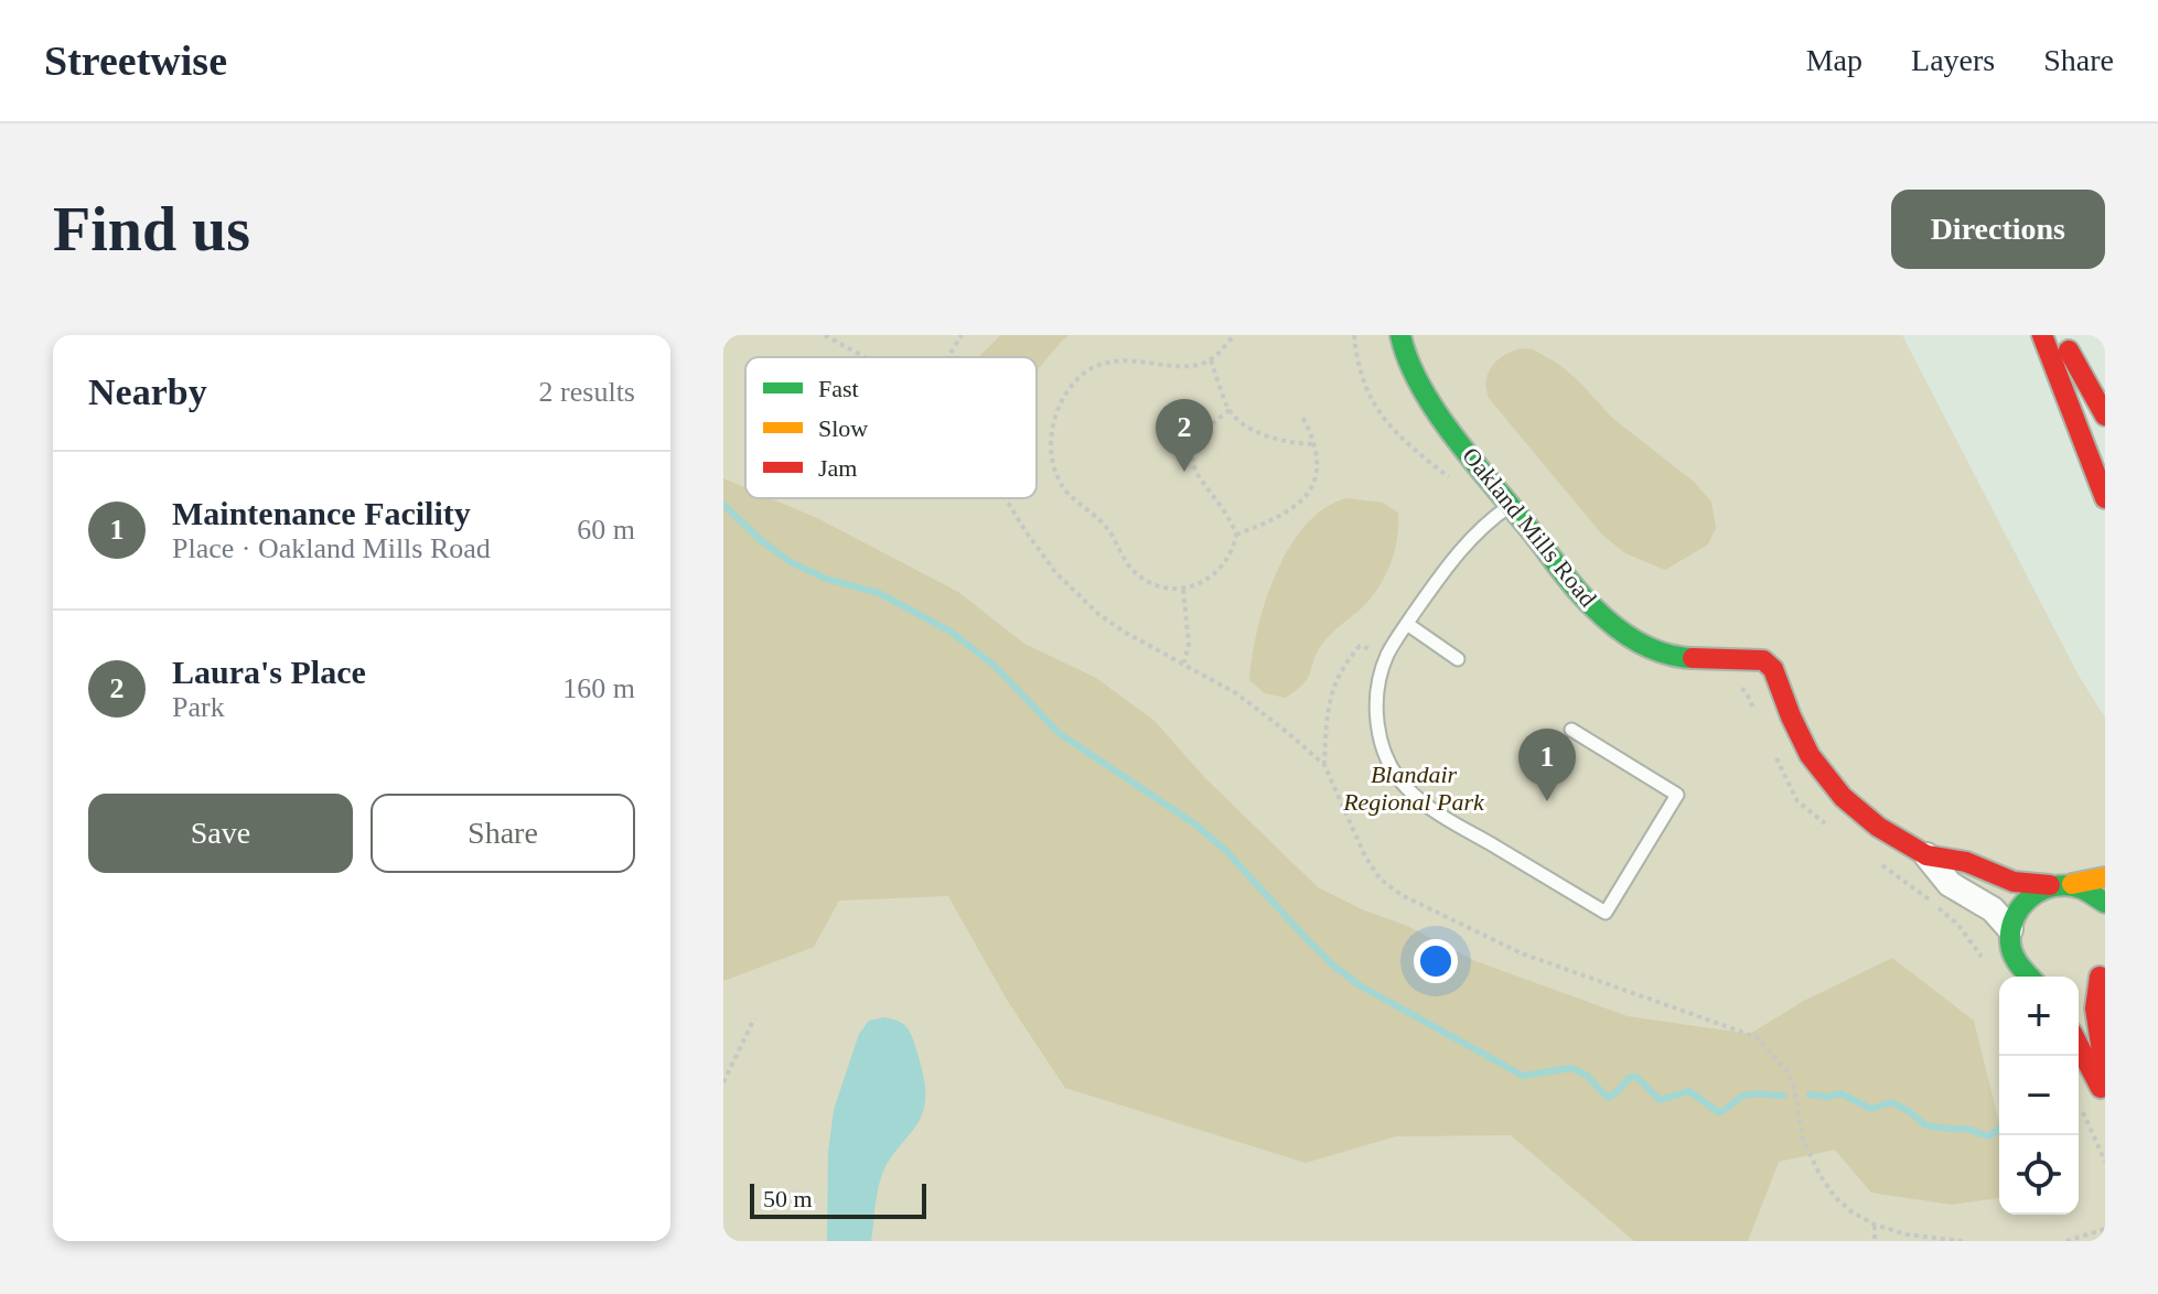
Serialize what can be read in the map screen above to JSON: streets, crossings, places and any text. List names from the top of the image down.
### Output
{
  "streets": {
    "street": ["Oakland Mills Road"]
  },
  "parks": ["Blandair Regional Park"],
  "legend": ["Fast", "Slow", "Jam"],
  "scale_bar": "50 m",
  "page": {
    "header": "Streetwise",
    "nav": ["Map", "Layers", "Share"],
    "buttons": [
      "Directions",
      ["Save", "Share"]
    ],
    "title": "Find us",
    "heading": ["Nearby", "2 results"],
    "pins": ["2", "1"],
    "list": [
      {
        "mark": "1",
        "name": "Maintenance Facility",
        "note": "Place · Oakland Mills Road",
        "value": "60 m"
      },
      {
        "mark": "2",
        "name": "Laura's Place",
        "note": "Park",
        "value": "160 m"
      }
    ],
    "map_buttons": ["+", "−"],
    "scale": "50 m"
  }
}
